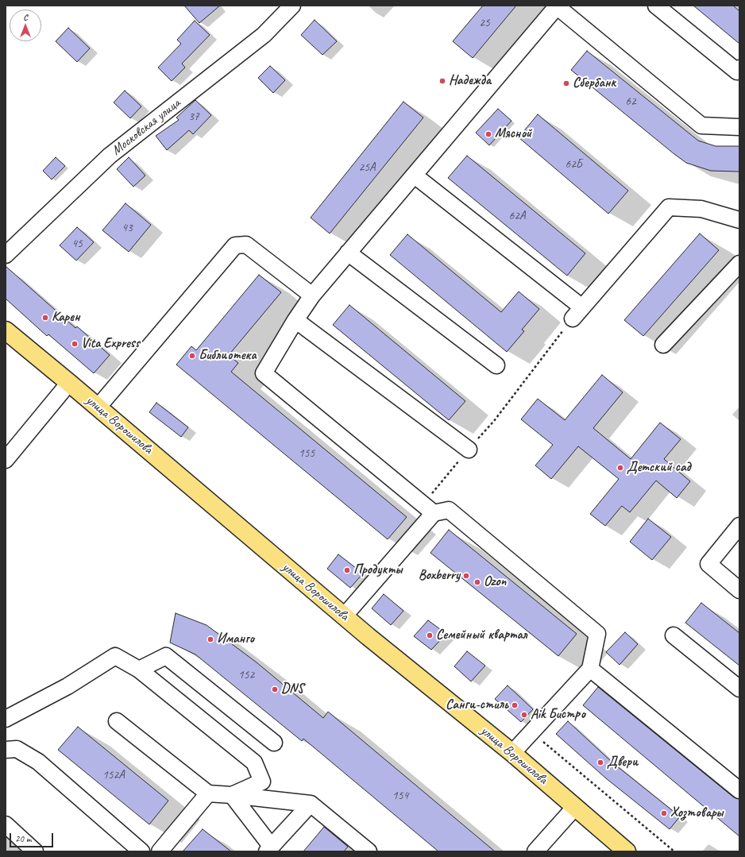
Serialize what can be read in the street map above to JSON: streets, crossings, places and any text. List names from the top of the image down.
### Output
{
  "streets": {
    "main road": ["улица Ворошилова"],
    "street": ["Московская улица"]
  },
  "places": [
    "Надежда",
    "Сбербанк",
    "Мясной",
    "Карен",
    "Vita Express",
    "Библиотека",
    "Детский сад",
    "Продукты",
    "Boxberry",
    "Ozon",
    "Семейный квартал",
    "Иманго",
    "DNS",
    "Санги-стиль",
    "Aik Бистро",
    "Двери",
    "Хозтовары"
  ],
  "house_numbers": [
    "25",
    "62",
    "37",
    "62Б",
    "25А",
    "62А",
    "43",
    "45",
    "155",
    "152",
    "152А",
    "154"
  ],
  "scale_bar": "20 m",
  "north": "top"
}
